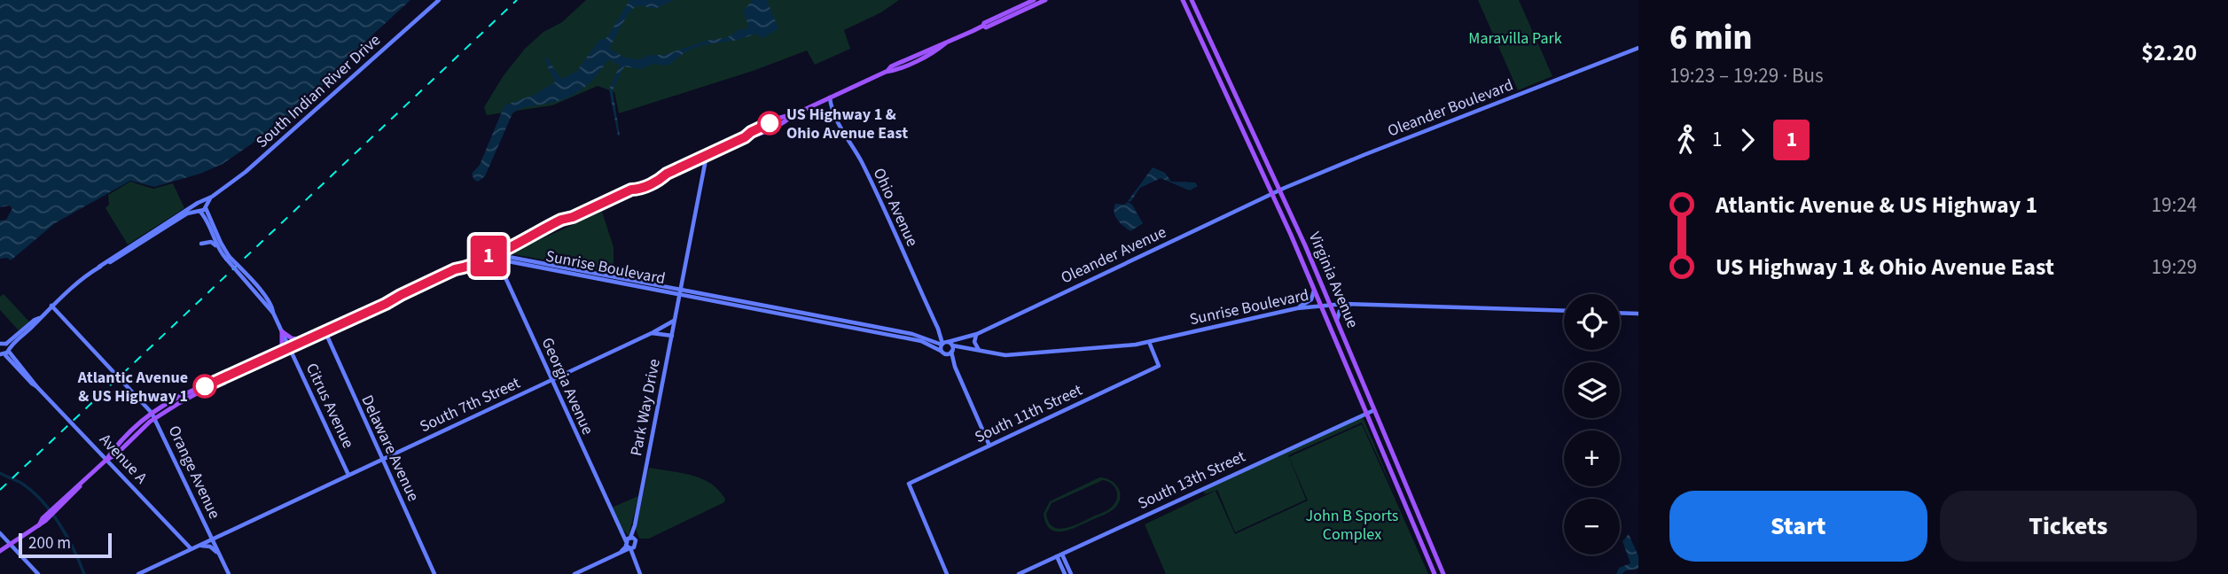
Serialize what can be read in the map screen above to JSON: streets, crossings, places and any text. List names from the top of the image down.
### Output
{
  "streets": {
    "main road": ["Virginia Avenue"],
    "street": [
      "South Indian River Drive",
      "Oleander Boulevard",
      "Ohio Avenue",
      "Oleander Avenue",
      "Sunrise Boulevard",
      "Georgia Avenue",
      "South 7th Street",
      "Citrus Avenue",
      "Park Way Drive",
      "South 11th Street",
      "Delaware Avenue",
      "Avenue A",
      "Orange Avenue",
      "South 13th Street"
    ]
  },
  "crossings": [
    ["South Indian River Drive", "Citrus Avenue"],
    ["South Indian River Drive", "Avenue A"],
    ["South Indian River Drive", "Orange Avenue"],
    ["Oleander Boulevard", "Oleander Avenue"],
    ["Oleander Boulevard", "Virginia Avenue"],
    ["Ohio Avenue", "Oleander Avenue"],
    ["Ohio Avenue", "Sunrise Boulevard"],
    ["Ohio Avenue", "South 11th Street"],
    ["Oleander Avenue", "Sunrise Boulevard"],
    ["Oleander Avenue", "Virginia Avenue"],
    ["Sunrise Boulevard", "Virginia Avenue"],
    ["Sunrise Boulevard", "Georgia Avenue"],
    ["Sunrise Boulevard", "Park Way Drive"],
    ["Sunrise Boulevard", "South 11th Street"],
    ["Virginia Avenue", "South 13th Street"],
    ["Georgia Avenue", "South 7th Street"],
    ["Georgia Avenue", "Park Way Drive"],
    ["South 7th Street", "Citrus Avenue"],
    ["South 7th Street", "Park Way Drive"],
    ["South 7th Street", "Delaware Avenue"],
    ["South 7th Street", "Avenue A"],
    ["South 7th Street", "Orange Avenue"]
  ],
  "parks": ["Maravilla Park", "John B Sports Complex"],
  "places": ["US Highway 1 & Ohio Avenue East", "Atlantic Avenue & US Highway 1"],
  "lines": ["bus line 1"],
  "scale_bar": "200 m",
  "page": {
    "on_map": "1",
    "heading": ["6 min", "19:23 – 19:29 · Bus", "$2.20"],
    "legs": ["1", "1"],
    "list": [
      {
        "name": "Atlantic Avenue & US Highway 1",
        "value": "19:24"
      },
      {
        "name": "US Highway 1 & Ohio Avenue East",
        "value": "19:29"
      }
    ],
    "map_buttons": ["+", "−"],
    "buttons": ["Start", "Tickets"],
    "scale": "200 m"
  }
}
